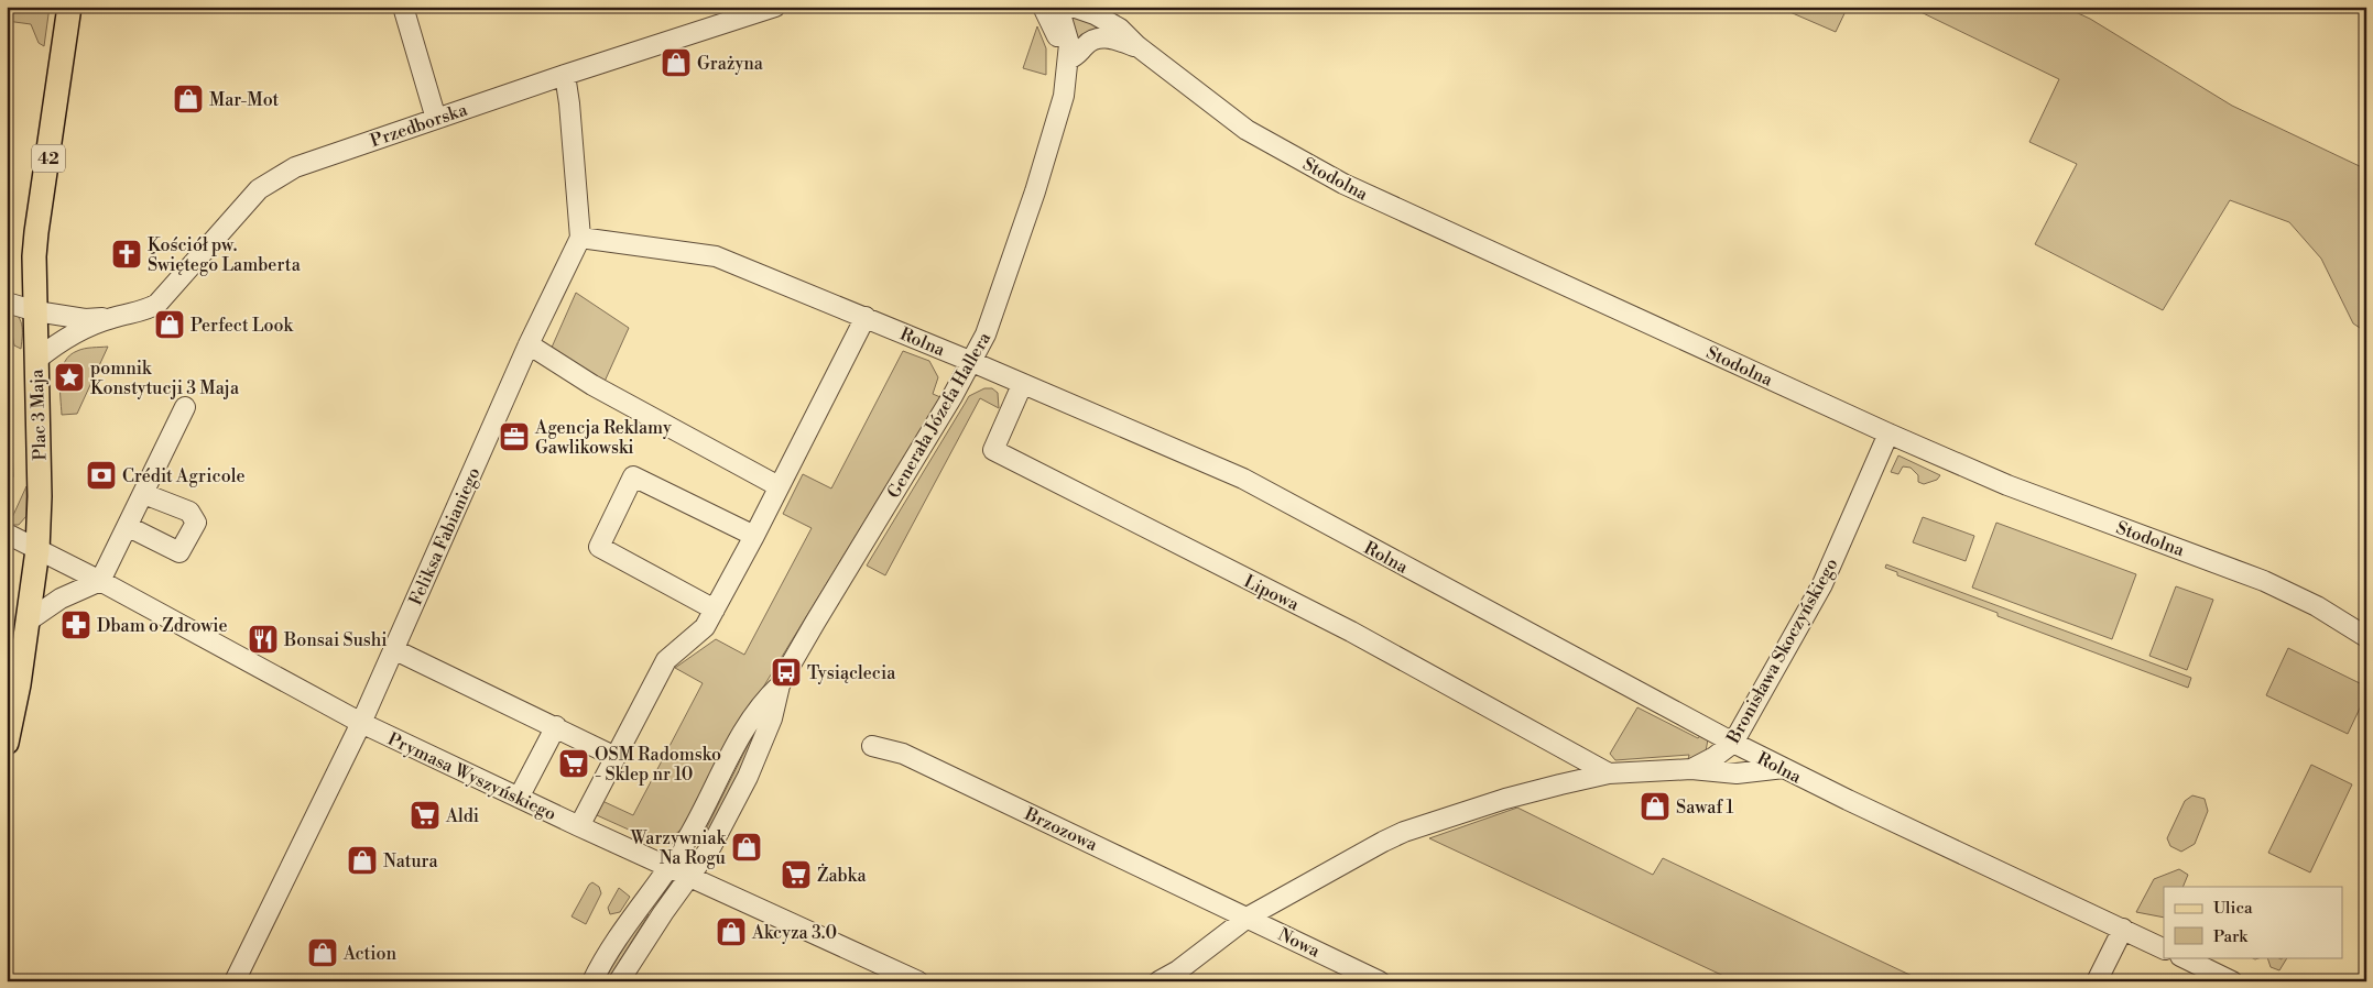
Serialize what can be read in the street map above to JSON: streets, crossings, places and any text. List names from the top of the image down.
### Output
{
  "streets": {
    "main road": ["42", "Plac 3 Maja"],
    "street": [
      "Przedborska",
      "Stodolna",
      "Rolna",
      "Generała Józefa Hallera",
      "Feliksa Fabianiego",
      "Lipowa",
      "Bronisława Skoczyńskiego",
      "Prymasa Wyszyńskiego",
      "Brzozowa",
      "Nowa"
    ]
  },
  "crossings": [
    ["Przedborska", "42"],
    ["Przedborska", "Plac 3 Maja"],
    ["42", "Plac 3 Maja"],
    ["Stodolna", "Generała Józefa Hallera"],
    ["Stodolna", "Bronisława Skoczyńskiego"],
    ["Rolna", "Generała Józefa Hallera"],
    ["Rolna", "Feliksa Fabianiego"],
    ["Rolna", "Lipowa"],
    ["Rolna", "Bronisława Skoczyńskiego"],
    ["Plac 3 Maja", "Prymasa Wyszyńskiego"],
    ["Generała Józefa Hallera", "Prymasa Wyszyńskiego"],
    ["Feliksa Fabianiego", "Prymasa Wyszyńskiego"],
    ["Lipowa", "Bronisława Skoczyńskiego"],
    ["Bronisława Skoczyńskiego", "Brzozowa"],
    ["Bronisława Skoczyńskiego", "Nowa"],
    ["Brzozowa", "Nowa"]
  ],
  "places": {
    "shop": [
      "Grażyna",
      "Mar-Mot",
      "Perfect Look",
      "Sawaf 1",
      "Warzywniak Na Rogu",
      "Natura",
      "Akcyza 3.0",
      "Action"
    ],
    "church": ["Kościół pw. Świętego Lamberta"],
    "place": ["pomnik Konstytucji 3 Maja"],
    "office": ["Agencja Reklamy Gawlikowski"],
    "bank": ["Crédit Agricole"],
    "pharmacy": ["Dbam o Zdrowie"],
    "restaurant": ["Bonsai Sushi"],
    "bus stop": ["Tysiąclecia"],
    "supermarket": ["OSM Radomsko - Sklep nr 10", "Aldi", "Żabka"]
  },
  "legend": ["Ulica", "Park"]
}
